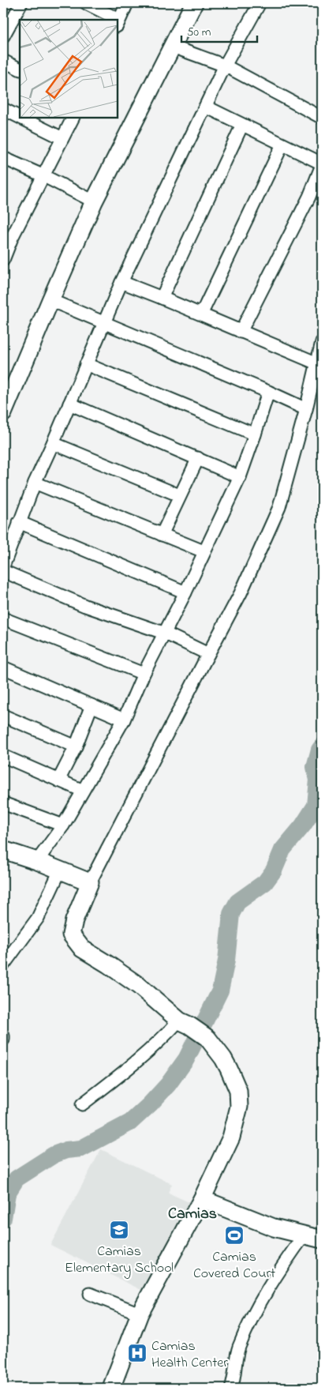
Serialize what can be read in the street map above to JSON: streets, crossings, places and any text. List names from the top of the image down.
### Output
{
  "districts": ["Camias"],
  "places": {
    "school or university": ["Camias Elementary School"],
    "sports": ["Camias Covered Court"],
    "hospital": ["Camias Health Center"]
  },
  "scale_bar": "50 m"
}
